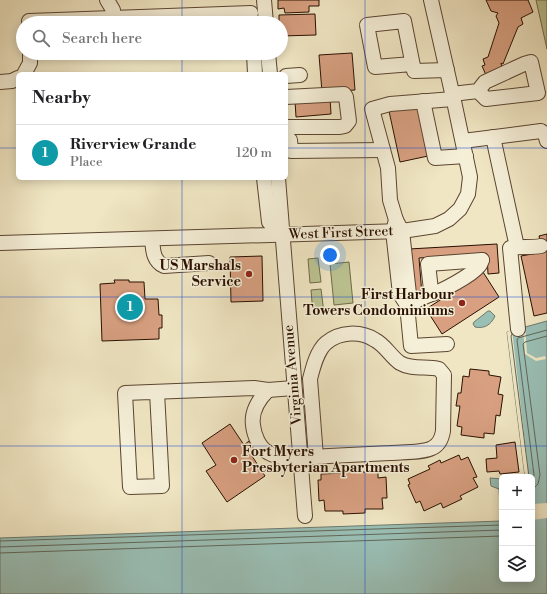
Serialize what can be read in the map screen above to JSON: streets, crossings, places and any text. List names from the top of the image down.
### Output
{
  "streets": {
    "street": ["West First Street", "Virginia Avenue"]
  },
  "crossings": [
    ["West First Street", "Virginia Avenue"]
  ],
  "places": ["US Marshals Service", "First Harbour Towers Condominiums", "Fort Myers Presbyterian Apartments"],
  "page": {
    "search": "Search here",
    "heading": "Nearby",
    "list": [
      {
        "mark": "1",
        "name": "Riverview Grande",
        "note": "Place",
        "value": "120 m"
      }
    ],
    "pins": "1",
    "map_buttons": ["+", "−"]
  }
}
